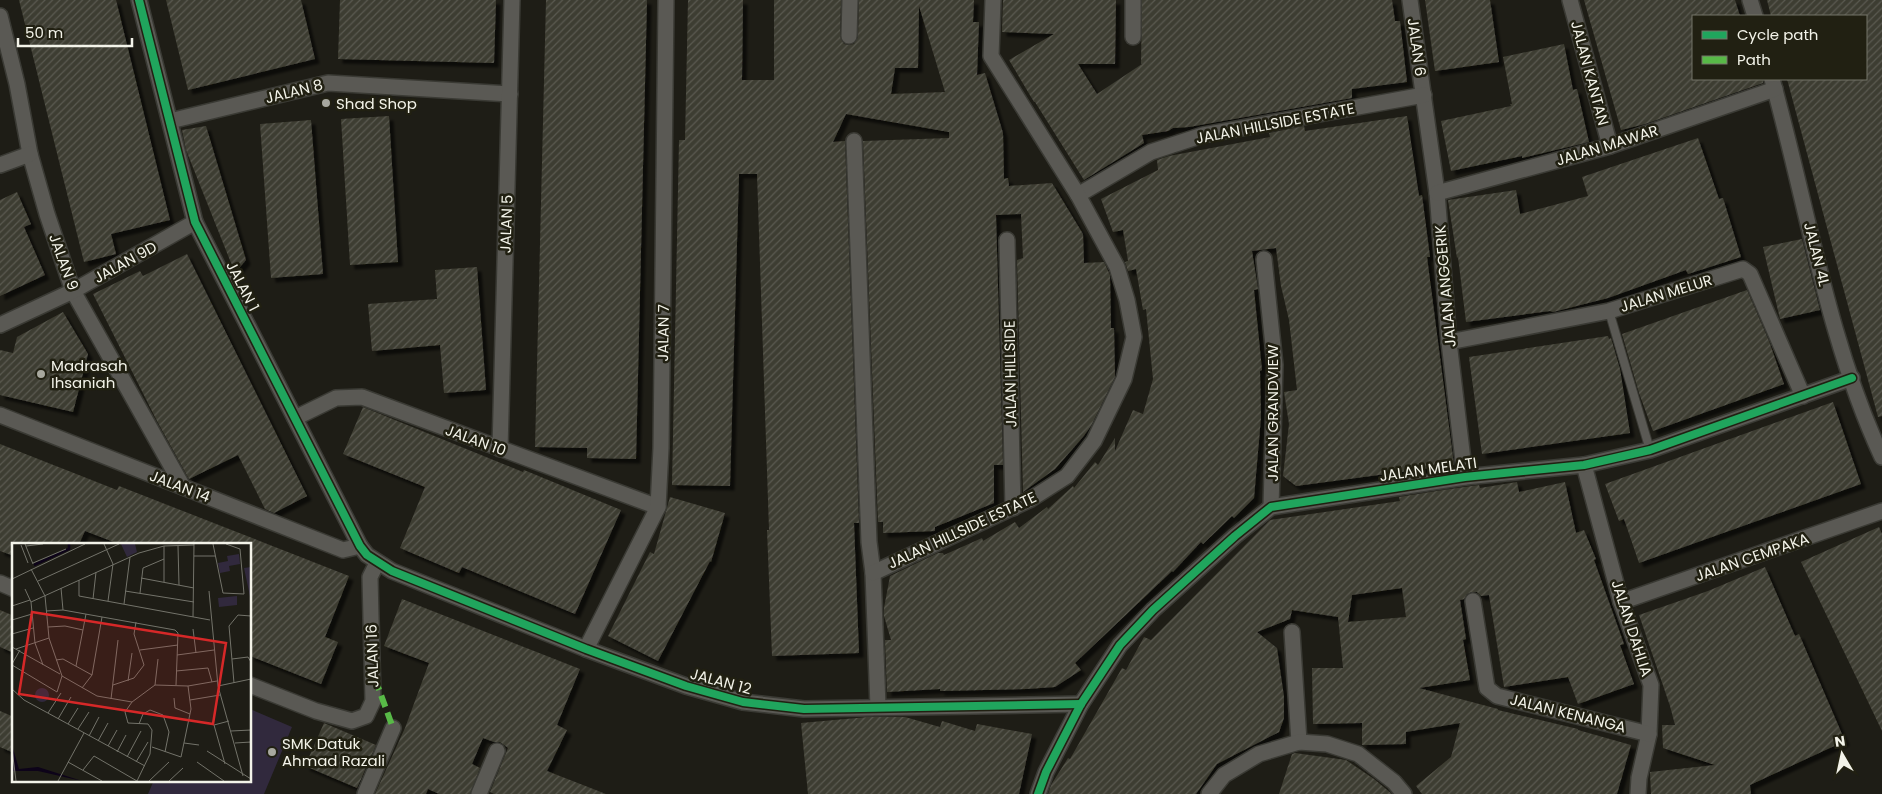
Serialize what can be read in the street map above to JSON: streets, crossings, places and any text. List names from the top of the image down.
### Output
{
  "streets": {
    "street": [
      "JALAN 6",
      "JALAN KANTAN",
      "JALAN 8",
      "JALAN HILLSIDE ESTATE",
      "JALAN MAWAR",
      "JALAN 5",
      "JALAN 4L",
      "JALAN 9",
      "JALAN 9D",
      "JALAN 1",
      "JALAN ANGGERIK",
      "JALAN MELUR",
      "JALAN 7",
      "JALAN HILLSIDE",
      "JALAN GRANDVIEW",
      "JALAN 10",
      "JALAN MELATI",
      "JALAN 14",
      "JALAN CEMPAKA",
      "JALAN DAHLIA",
      "JALAN 16",
      "JALAN 12",
      "JALAN KENANGA"
    ]
  },
  "crossings": [
    ["JALAN 6", "JALAN HILLSIDE ESTATE"],
    ["JALAN 6", "JALAN ANGGERIK"],
    ["JALAN KANTAN", "JALAN MAWAR"],
    ["JALAN 8", "JALAN 5"],
    ["JALAN 8", "JALAN 1"],
    ["JALAN HILLSIDE ESTATE", "JALAN ANGGERIK"],
    ["JALAN HILLSIDE ESTATE", "JALAN HILLSIDE"],
    ["JALAN HILLSIDE ESTATE", "JALAN 12"],
    ["JALAN MAWAR", "JALAN 4L"],
    ["JALAN MAWAR", "JALAN ANGGERIK"],
    ["JALAN 5", "JALAN 10"],
    ["JALAN 4L", "JALAN MELATI"],
    ["JALAN 9", "JALAN 9D"],
    ["JALAN 9", "JALAN 14"],
    ["JALAN 9D", "JALAN 1"],
    ["JALAN 1", "JALAN 10"],
    ["JALAN 1", "JALAN 14"],
    ["JALAN 1", "JALAN 16"],
    ["JALAN 1", "JALAN 12"],
    ["JALAN ANGGERIK", "JALAN MELUR"],
    ["JALAN ANGGERIK", "JALAN MELATI"],
    ["JALAN MELUR", "JALAN MELATI"],
    ["JALAN 7", "JALAN 10"],
    ["JALAN 7", "JALAN 12"],
    ["JALAN GRANDVIEW", "JALAN MELATI"],
    ["JALAN MELATI", "JALAN DAHLIA"],
    ["JALAN MELATI", "JALAN 12"],
    ["JALAN CEMPAKA", "JALAN DAHLIA"],
    ["JALAN DAHLIA", "JALAN KENANGA"],
    ["JALAN 16", "JALAN 12"]
  ],
  "places": ["Shad Shop", "Madrasah Ihsaniah", "SMK Datuk Ahmad Razali"],
  "legend": ["Cycle path", "Path"],
  "scale_bar": "50 m",
  "north": "top"
}
